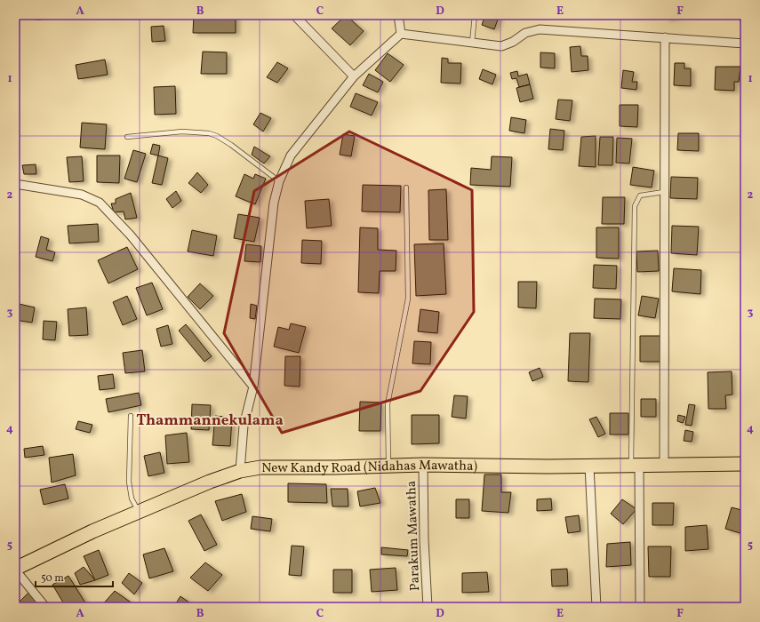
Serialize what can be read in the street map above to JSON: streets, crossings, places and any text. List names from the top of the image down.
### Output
{
  "streets": {
    "main road": ["New Kandy Road (Nidahas Mawatha)"],
    "street": ["Parakum Mawatha"]
  },
  "crossings": [
    ["New Kandy Road (Nidahas Mawatha)", "Parakum Mawatha"]
  ],
  "districts": ["Thammannekulama"],
  "scale_bar": "50 m",
  "grid": {
    "columns": [
      "A",
      "B",
      "C",
      "D",
      "E",
      "F"
    ],
    "rows": [
      "1",
      "2",
      "3",
      "4",
      "5"
    ]
  }
}
